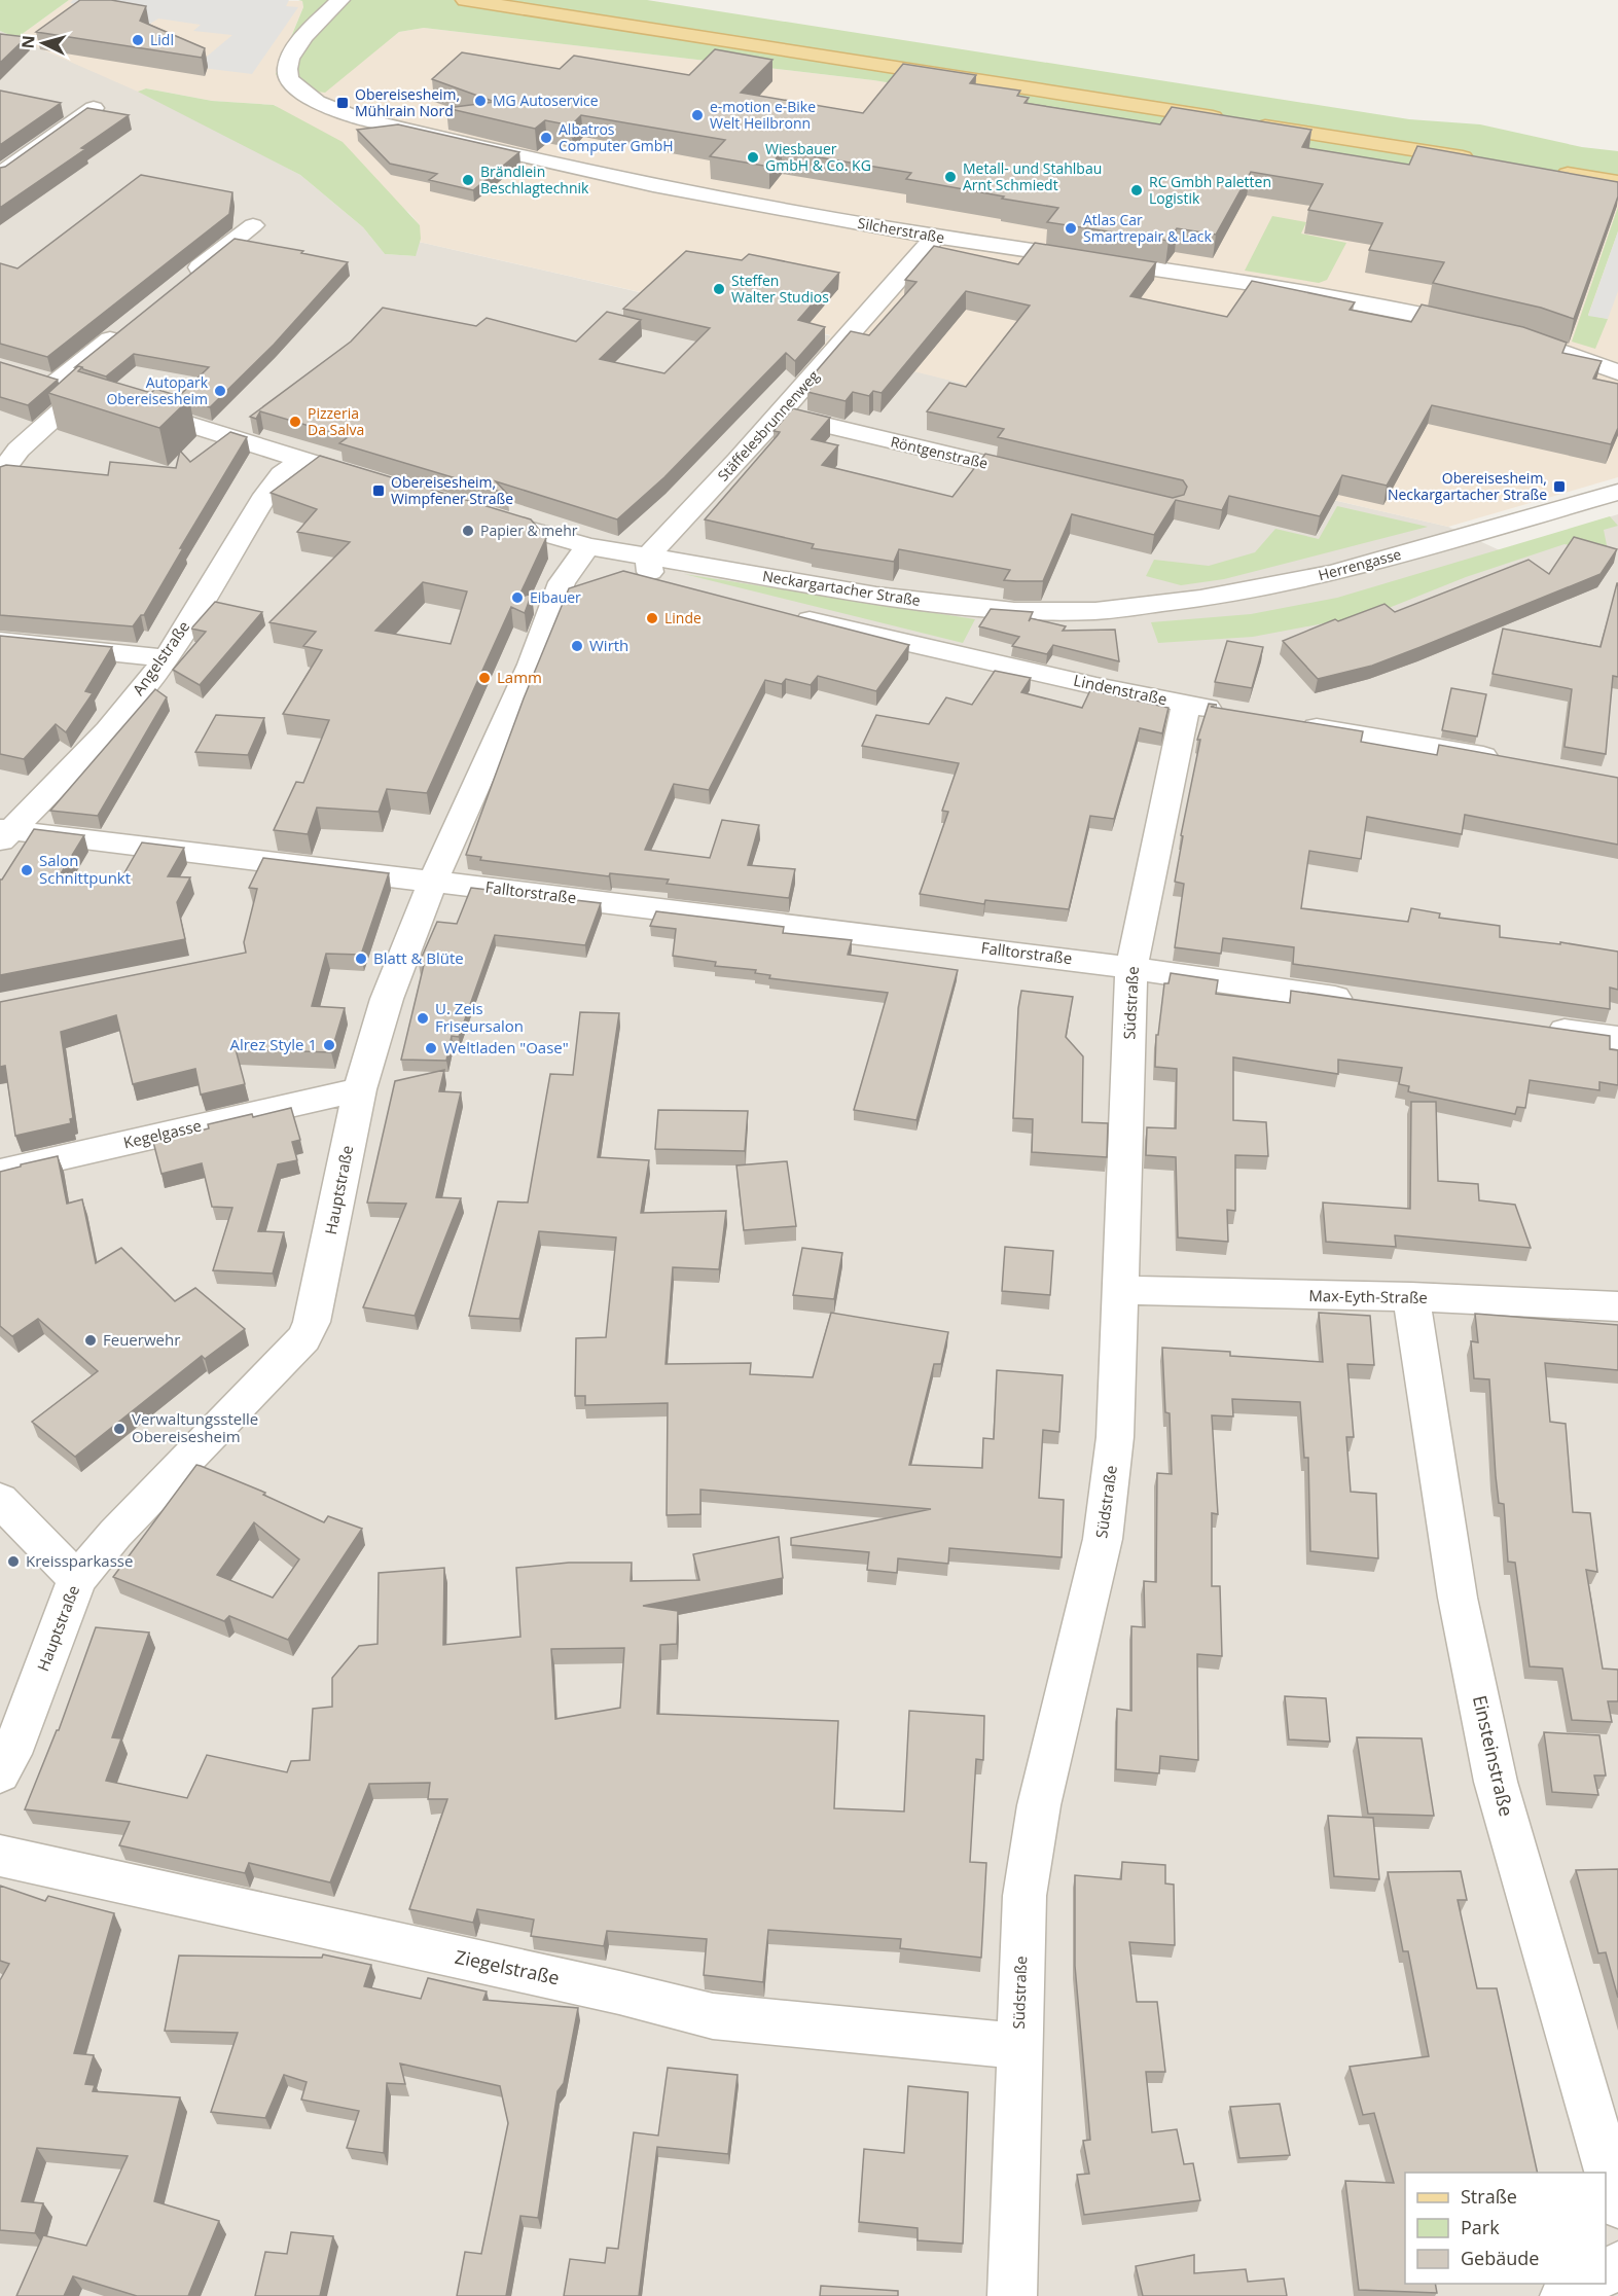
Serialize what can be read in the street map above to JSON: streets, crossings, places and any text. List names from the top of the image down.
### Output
{
  "streets": {
    "street": [
      "Silcherstraße",
      "Stäffelesbrunnenweg",
      "Röntgenstraße",
      "Herrengasse",
      "Neckargartacher Straße",
      "Angelstraße",
      "Lindenstraße",
      "Falltorstraße",
      "Südstraße",
      "Kegelgasse",
      "Hauptstraße",
      "Max-Eyth-Straße",
      "Einsteinstraße",
      "Ziegelstraße"
    ]
  },
  "crossings": [
    ["Silcherstraße", "Stäffelesbrunnenweg"],
    ["Stäffelesbrunnenweg", "Röntgenstraße"],
    ["Stäffelesbrunnenweg", "Neckargartacher Straße"],
    ["Herrengasse", "Neckargartacher Straße"],
    ["Neckargartacher Straße", "Hauptstraße"],
    ["Angelstraße", "Falltorstraße"],
    ["Lindenstraße", "Südstraße"],
    ["Falltorstraße", "Südstraße"],
    ["Falltorstraße", "Hauptstraße"],
    ["Südstraße", "Max-Eyth-Straße"],
    ["Südstraße", "Ziegelstraße"],
    ["Kegelgasse", "Hauptstraße"],
    ["Max-Eyth-Straße", "Einsteinstraße"]
  ],
  "places": {
    "other": [
      "Lidl",
      "MG Autoservice",
      "e-motion e-Bike Welt Heilbronn",
      "Albatros Computer GmbH",
      "Wiesbauer GmbH & Co. KG",
      "Metall- und Stahlbau Arnt Schmiedt",
      "Brändlein Beschlagtechnik",
      "RC Gmbh Paletten Logistik",
      "Atlas Car Smartrepair & Lack",
      "Steffen Walter Studios",
      "Autopark Obereisesheim",
      "Pizzeria Da Salva",
      "Papier & mehr",
      "Eibauer",
      "Linde",
      "Wirth",
      "Lamm",
      "Salon Schnittpunkt",
      "Blatt & Blüte",
      "U. Zeis Friseursalon",
      "Alrez Style 1",
      "Weltladen \"Oase\"",
      "Feuerwehr",
      "Verwaltungsstelle Obereisesheim",
      "Kreissparkasse"
    ],
    "transit": ["Obereisesheim, Mühlrain Nord", "Obereisesheim, Neckargartacher Straße", "Obereisesheim, Wimpfener Straße"]
  },
  "legend": ["Straße", "Park", "Gebäude"],
  "north": "left"
}
